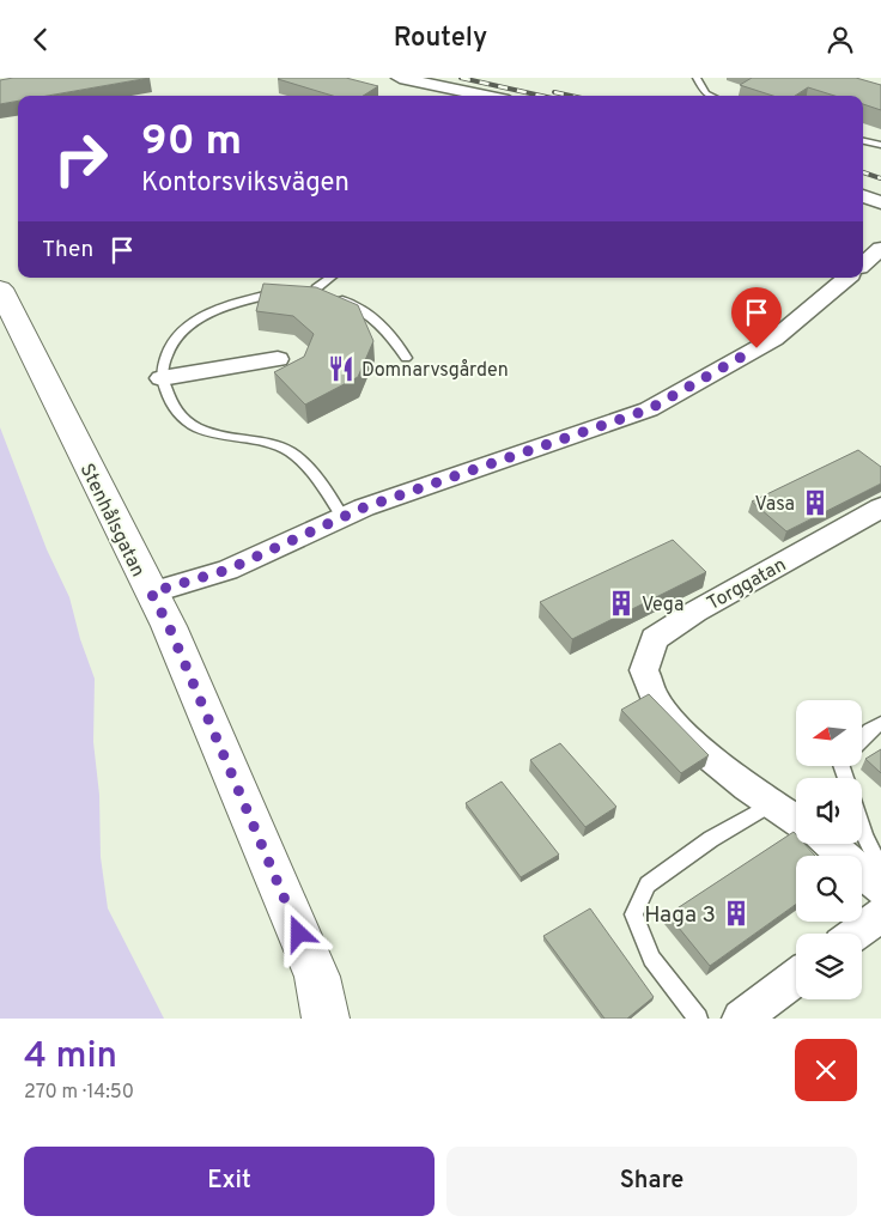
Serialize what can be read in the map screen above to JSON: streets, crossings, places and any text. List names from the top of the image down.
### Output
{
  "streets": {
    "street": ["Stenhålsgatan", "Torggatan"]
  },
  "places": {
    "restaurant": ["Domnarvsgården"],
    "building": ["Vasa", "Vega", "Haga 3"]
  },
  "north": "left",
  "page": {
    "header": "Routely",
    "turn": ["90 m", "Kontorsviksvägen"],
    "then": "Then",
    "heading": ["4 min", "270 m · 14:50"],
    "buttons": ["Exit", "Share"]
  }
}
